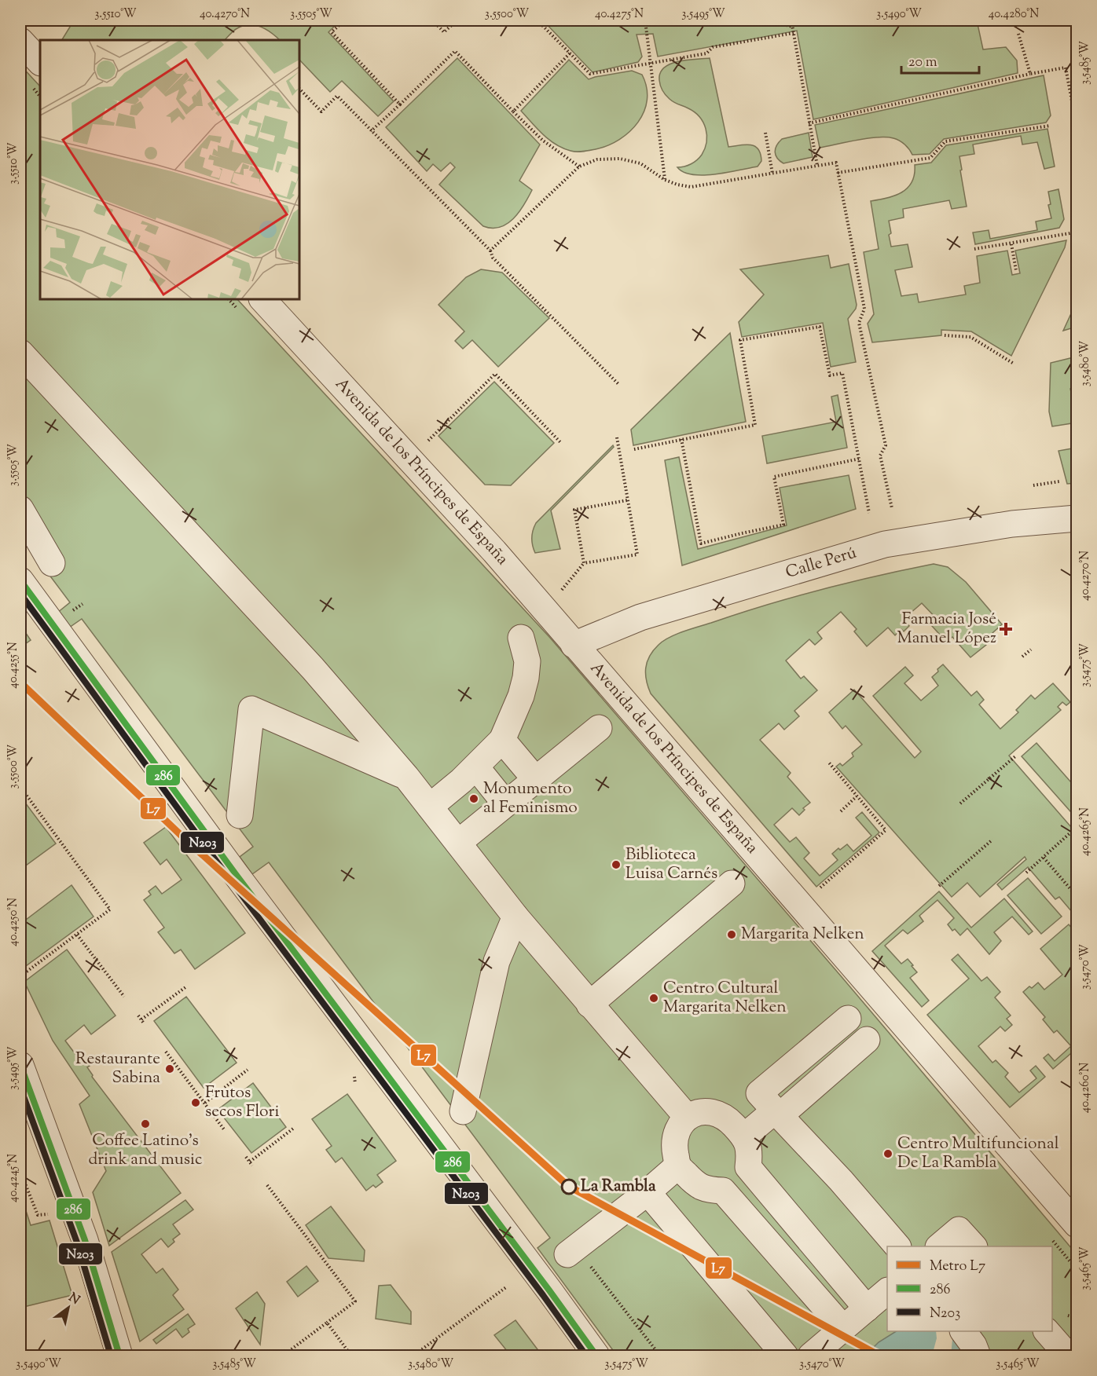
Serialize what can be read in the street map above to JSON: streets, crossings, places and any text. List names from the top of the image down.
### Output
{
  "streets": {
    "street": ["Avenida de los Príncipes de España", "Calle Perú"]
  },
  "crossings": [
    ["Avenida de los Príncipes de España", "Calle Perú"]
  ],
  "places": {
    "health": ["Farmacia José Manuel López"],
    "other": [
      "Monumento al Feminismo",
      "Biblioteca Luisa Carnés",
      "Margarita Nelken",
      "Centro Cultural Margarita Nelken",
      "Restaurante Sabina",
      "Frutos secos Flori",
      "Coffee Latino's drink and music",
      "Centro Multifuncional De La Rambla",
      "La Rambla"
    ]
  },
  "lines": ["transit line 286", "transit line N203", "metro line L7"],
  "legend": ["Metro L7", "286", "N203"],
  "scale_bar": "20 m",
  "north": "top right",
  "coordinates": [
    "3.5510°W",
    "40.4270°N",
    "3.5505°W",
    "3.5500°W",
    "40.4275°N",
    "3.5495°W",
    "3.5490°W",
    "40.4280°N",
    "3.5485°W",
    "3.5480°W",
    "3.5475°W",
    "40.4255°N",
    "40.4265°N",
    "40.4250°N",
    "3.5470°W",
    "40.4260°N",
    "40.4245°N",
    "3.5465°W"
  ]
}
